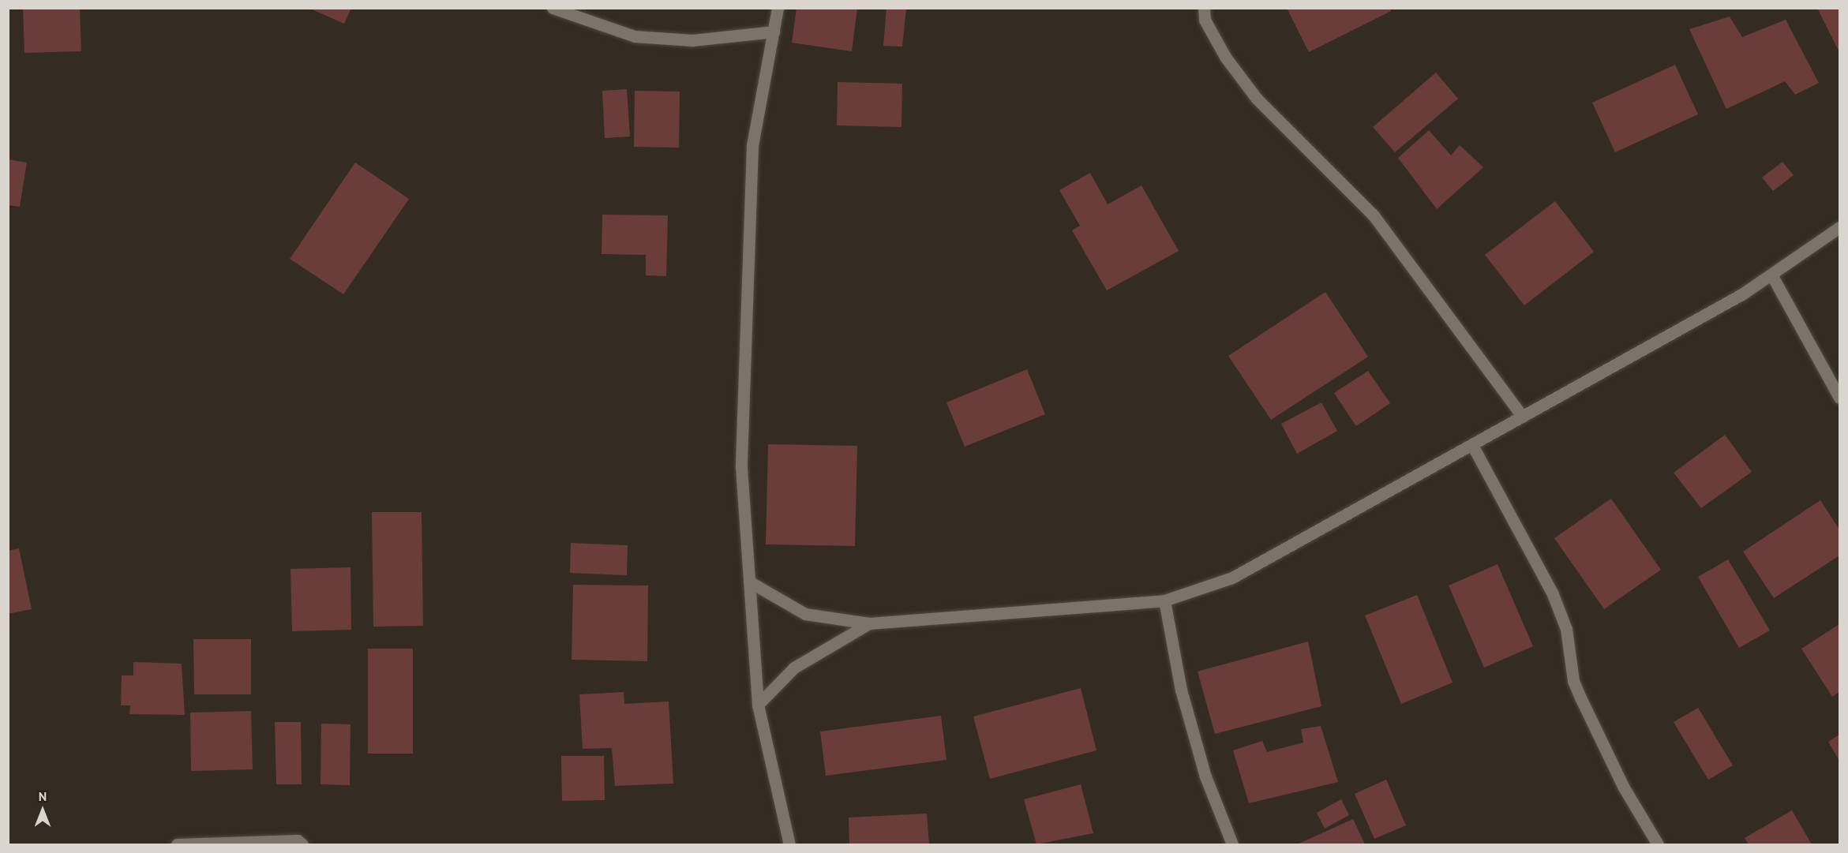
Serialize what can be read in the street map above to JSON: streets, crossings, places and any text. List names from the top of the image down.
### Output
{
  "north": "top"
}
